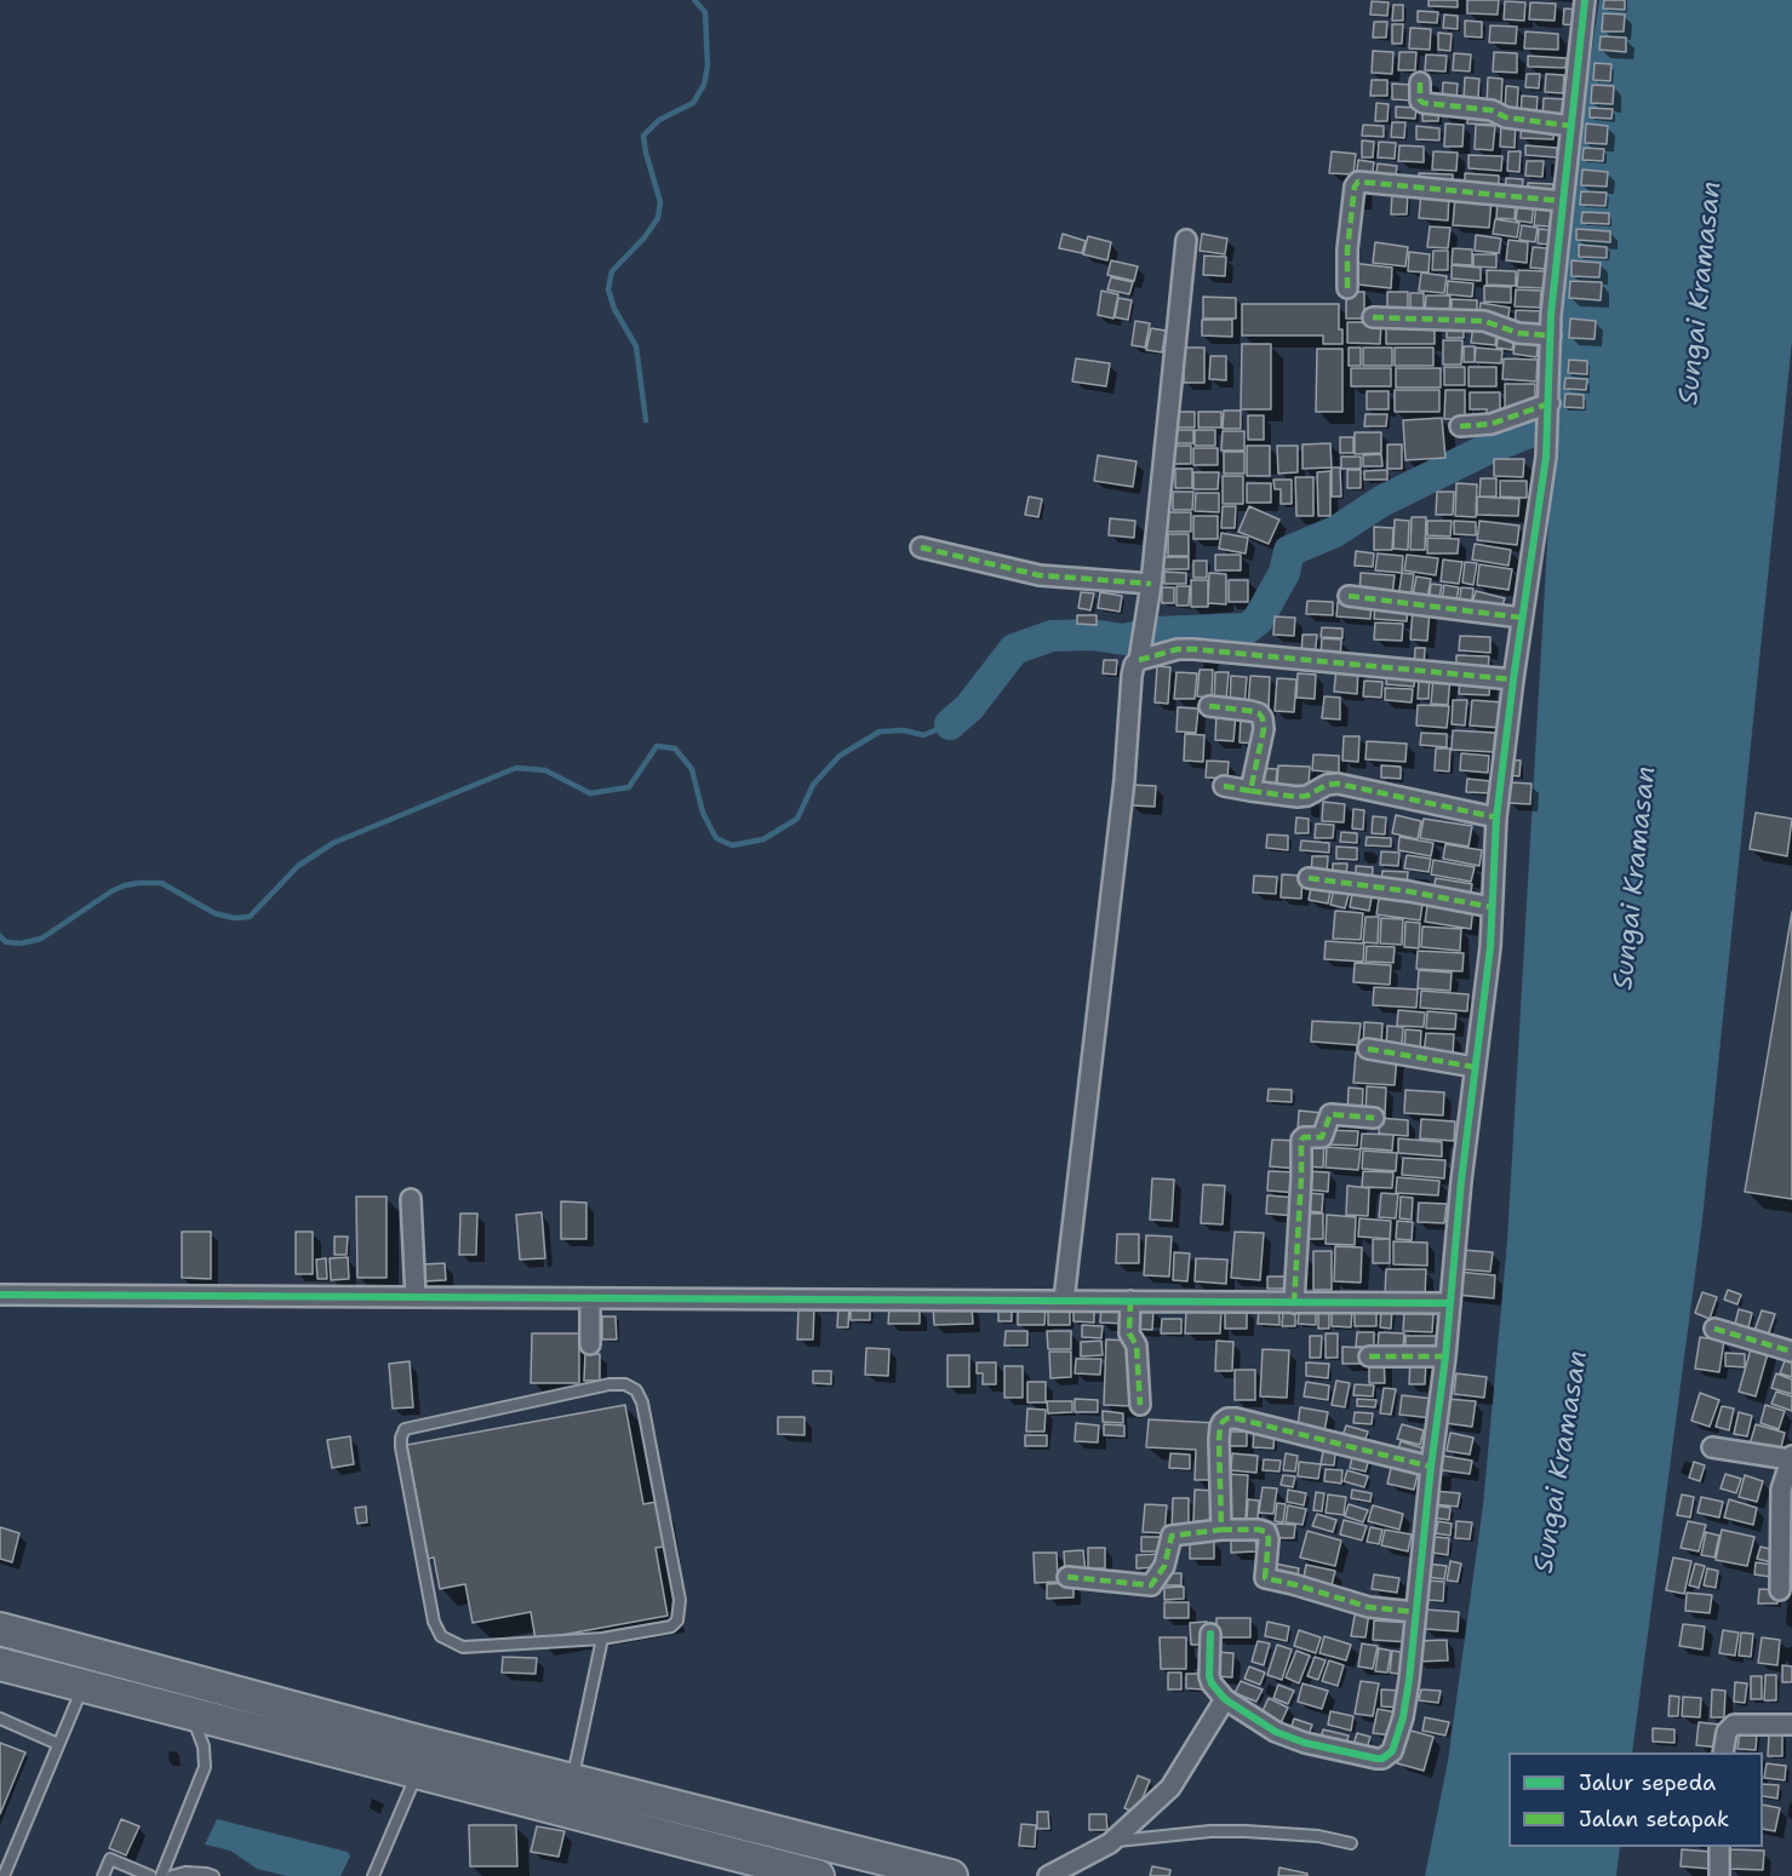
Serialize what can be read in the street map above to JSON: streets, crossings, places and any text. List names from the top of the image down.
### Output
{
  "water": ["Sungai Kramasan"],
  "legend": ["Jalur sepeda", "Jalan setapak"]
}
